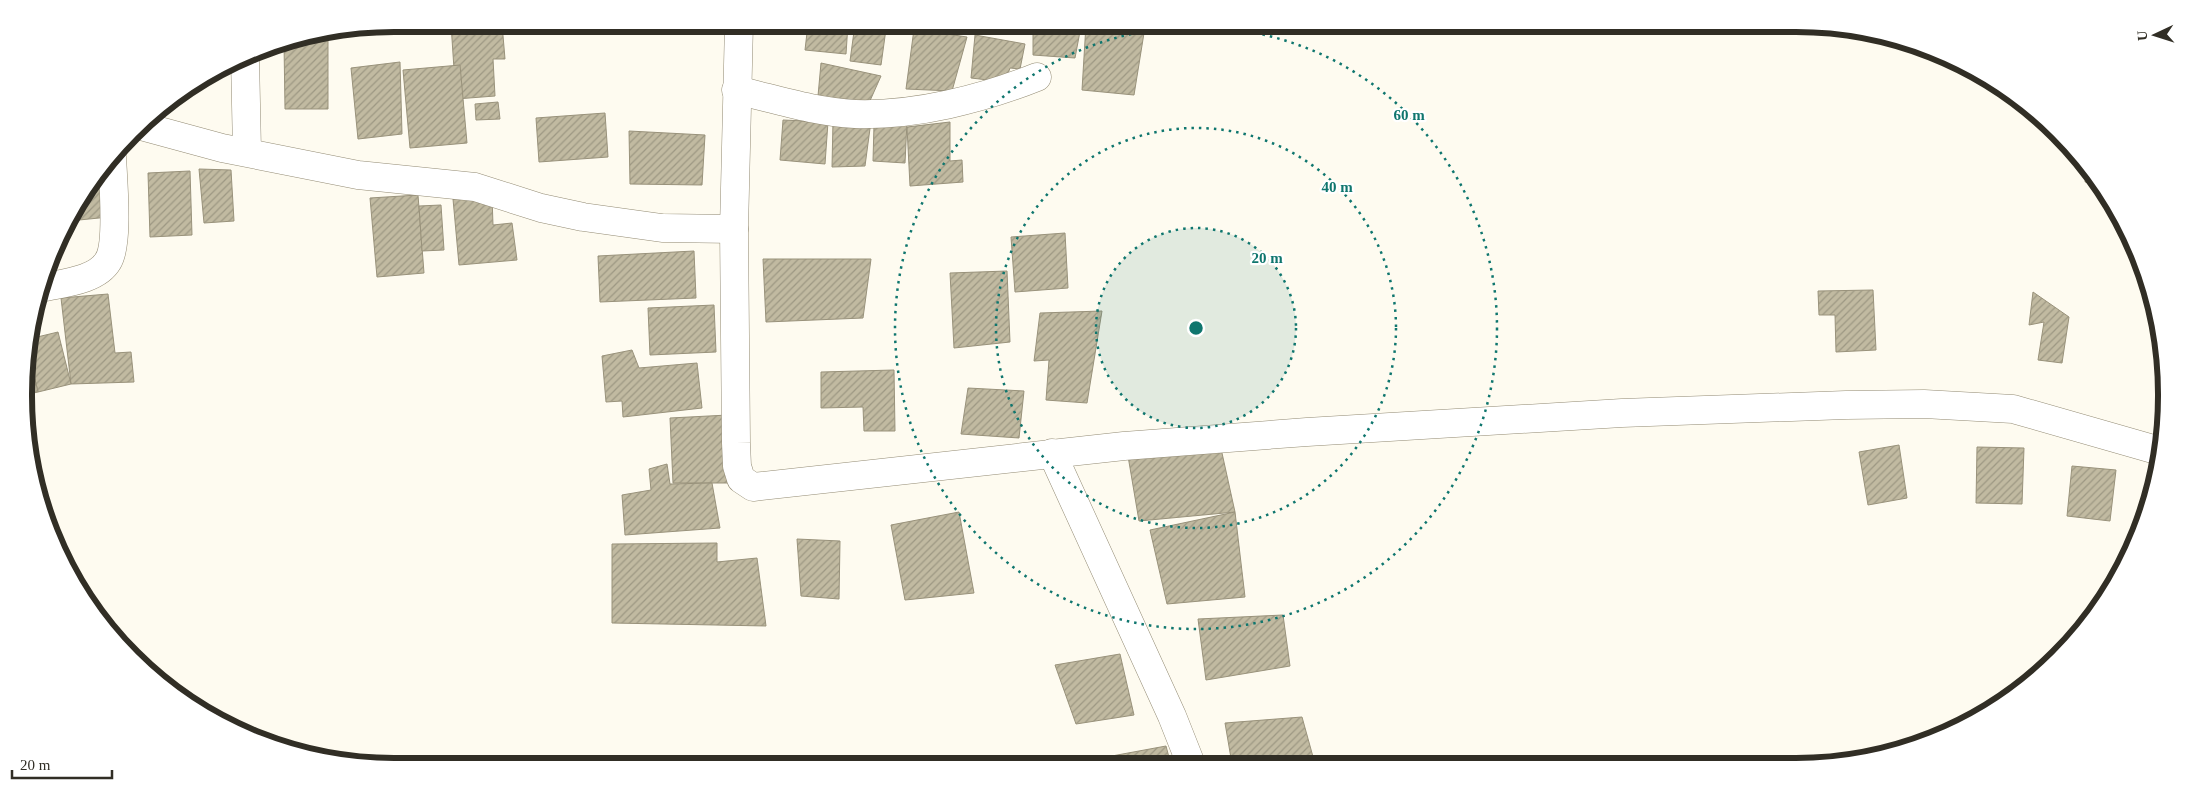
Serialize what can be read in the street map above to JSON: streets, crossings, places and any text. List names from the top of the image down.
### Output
{
  "scale_bar": "20 m",
  "north": "left",
  "rings": ["60 m", "40 m", "20 m"]
}
